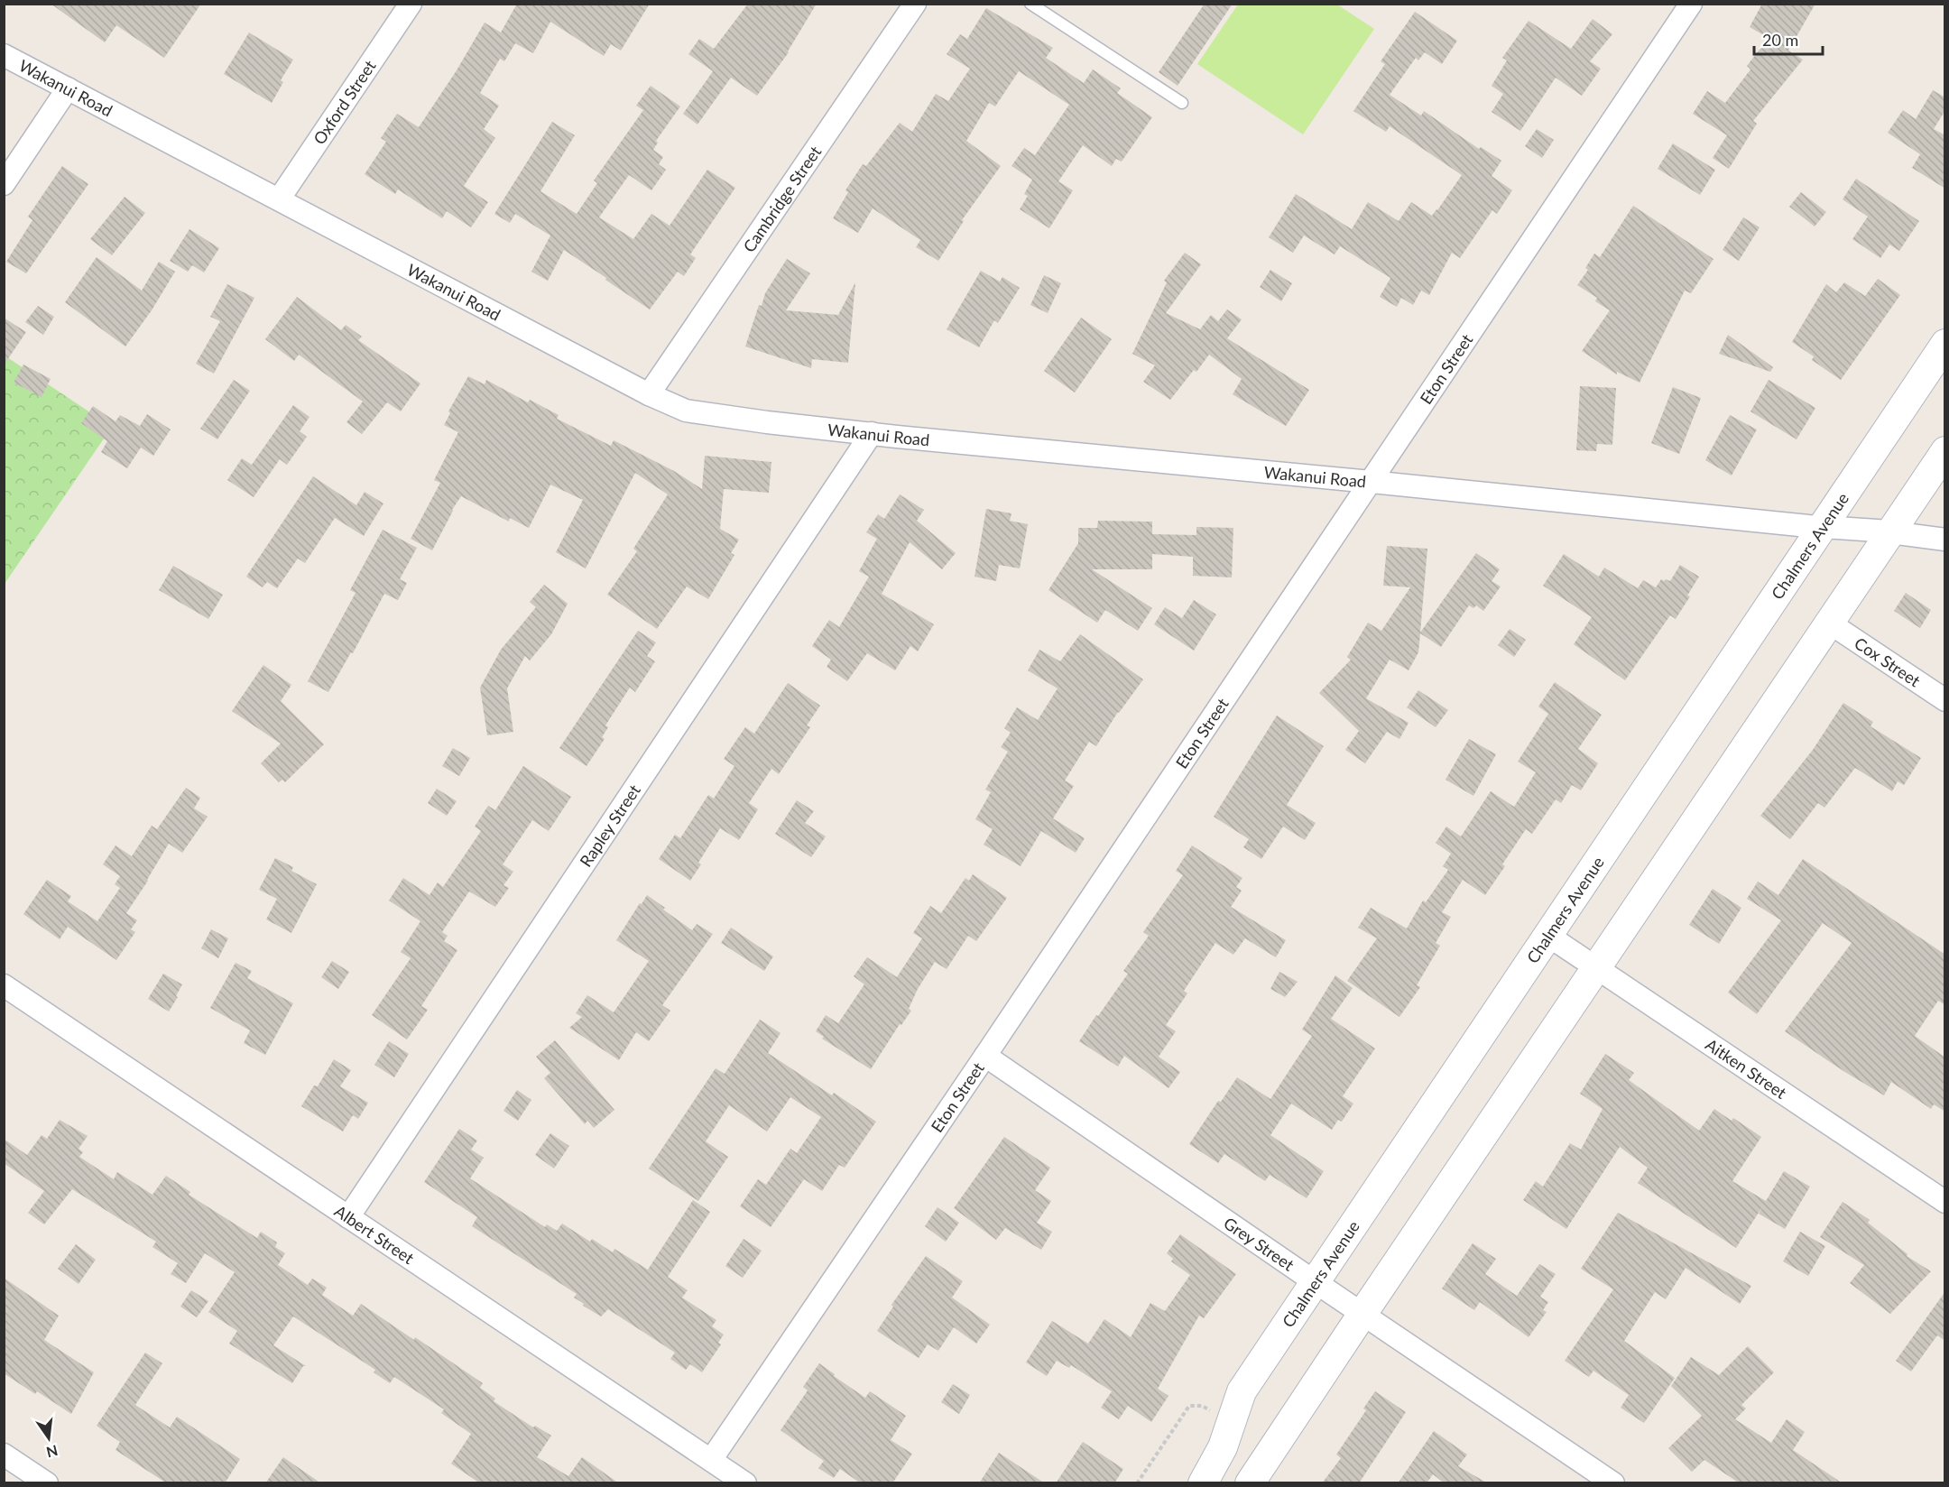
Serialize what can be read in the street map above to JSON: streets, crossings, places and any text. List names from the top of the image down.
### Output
{
  "streets": {
    "street": [
      "Wakanui Road",
      "Oxford Street",
      "Cambridge Street",
      "Eton Street",
      "Chalmers Avenue",
      "Cox Street",
      "Rapley Street",
      "Aitken Street",
      "Albert Street",
      "Grey Street"
    ]
  },
  "crossings": [
    ["Wakanui Road", "Oxford Street"],
    ["Wakanui Road", "Cambridge Street"],
    ["Wakanui Road", "Eton Street"],
    ["Wakanui Road", "Chalmers Avenue"],
    ["Wakanui Road", "Rapley Street"],
    ["Eton Street", "Albert Street"],
    ["Eton Street", "Grey Street"],
    ["Chalmers Avenue", "Aitken Street"],
    ["Chalmers Avenue", "Grey Street"],
    ["Rapley Street", "Albert Street"]
  ],
  "scale_bar": "20 m",
  "north": "bottom"
}
